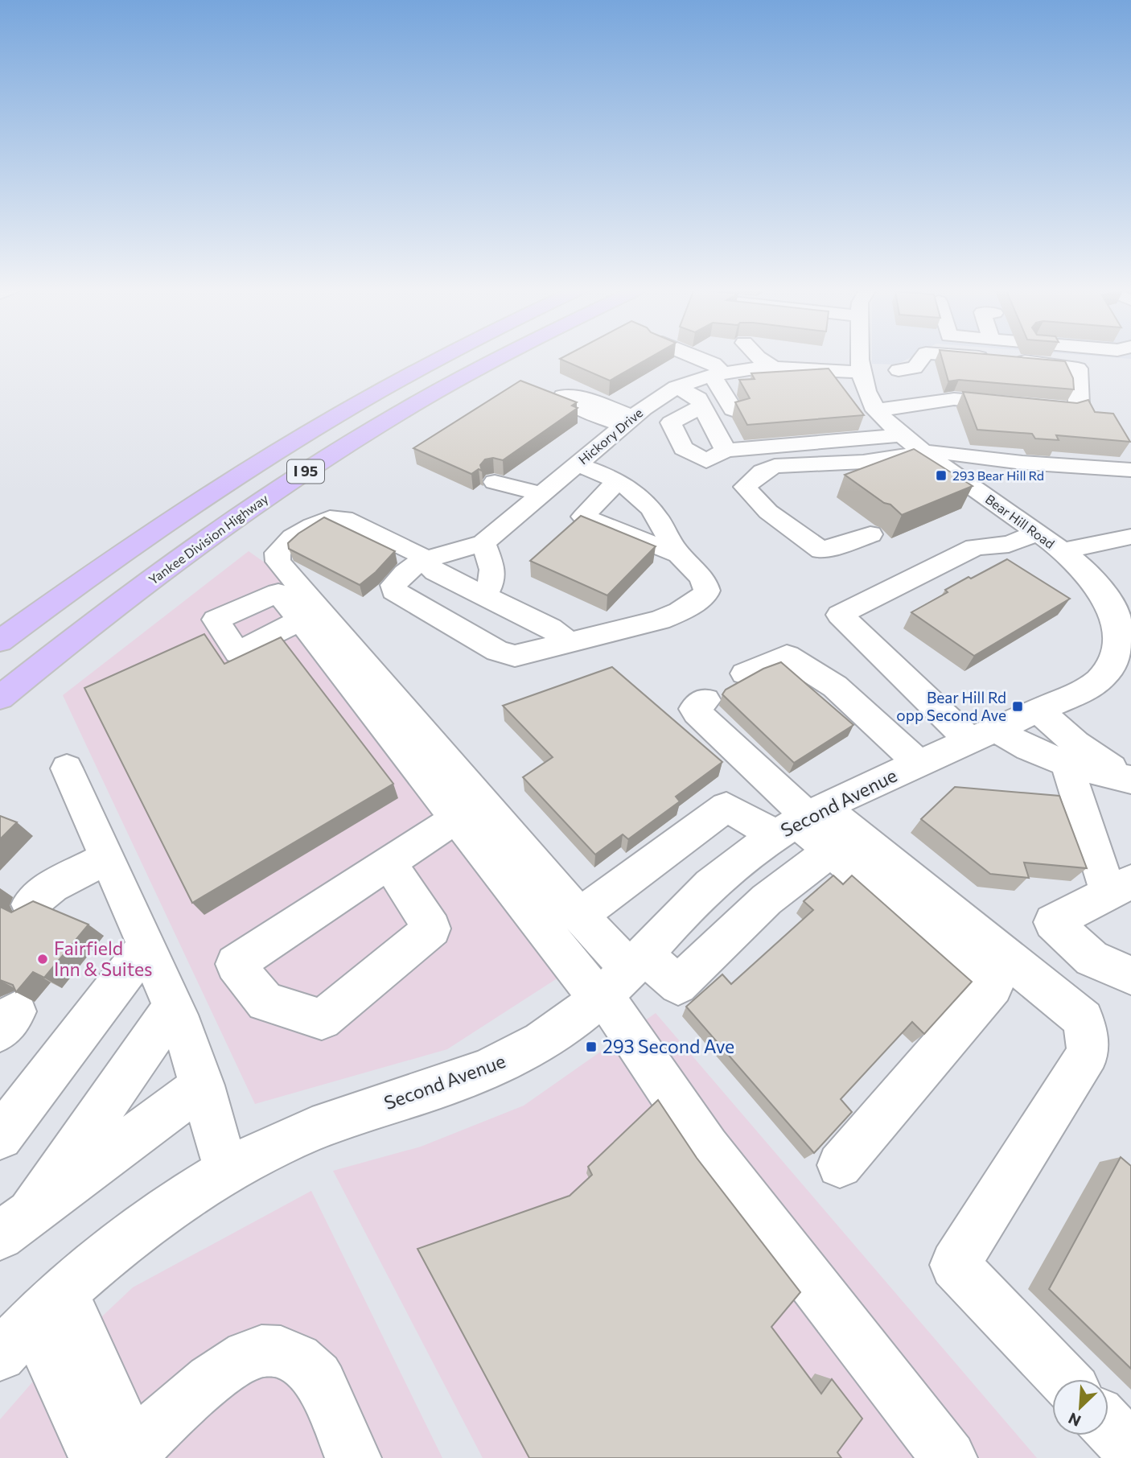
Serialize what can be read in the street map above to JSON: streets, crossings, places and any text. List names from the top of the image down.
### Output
{
  "streets": {
    "highway": ["I 95", "Yankee Division Highway"],
    "street": ["Hickory Drive", "Bear Hill Road", "Second Avenue"]
  },
  "crossings": [
    ["Hickory Drive", "Bear Hill Road"],
    ["Bear Hill Road", "Second Avenue"]
  ],
  "places": {
    "transit": ["293 Bear Hill Rd", "Bear Hill Rd opp Second Ave", "293 Second Ave"],
    "other": ["Fairfield Inn & Suites"]
  },
  "north": "bottom left"
}
